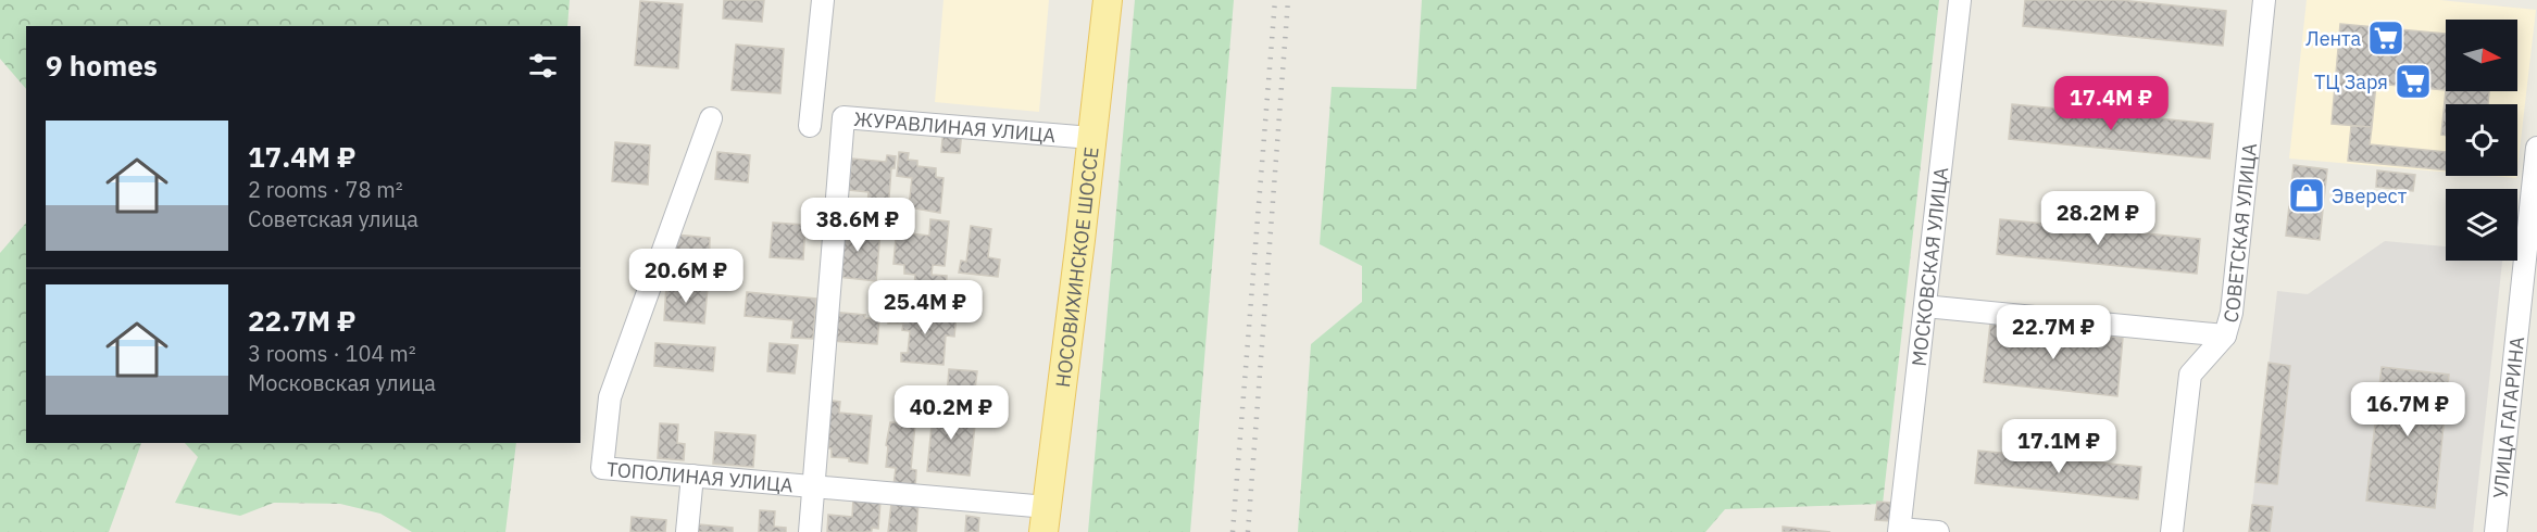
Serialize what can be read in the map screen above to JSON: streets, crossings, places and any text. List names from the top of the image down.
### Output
{
  "streets": {
    "main road": ["НОСОВИХИНСКОЕ ШОССЕ"],
    "street": [
      "ЖУРАВЛИНАЯ УЛИЦА",
      "СОВЕТСКАЯ УЛИЦА",
      "МОСКОВСКАЯ УЛИЦА",
      "УЛИЦА ГАГАРИНА",
      "ТОПОЛИНАЯ УЛИЦА"
    ]
  },
  "crossings": [
    ["ЖУРАВЛИНАЯ УЛИЦА", "НОСОВИХИНСКОЕ ШОССЕ"],
    ["ЖУРАВЛИНАЯ УЛИЦА", "ТОПОЛИНАЯ УЛИЦА"],
    ["НОСОВИХИНСКОЕ ШОССЕ", "ТОПОЛИНАЯ УЛИЦА"]
  ],
  "places": {
    "supermarket": ["Лента", "ТЦ Заря"],
    "shop": ["Эверест"]
  },
  "north": "right",
  "page": {
    "heading": "9 homes",
    "price": [
      "17.4M ₽",
      "28.2M ₽",
      "38.6M ₽",
      "20.6M ₽",
      "25.4M ₽",
      "22.7M ₽",
      "16.7M ₽",
      "40.2M ₽",
      "17.1M ₽"
    ],
    "list": [
      {
        "name": "17.4M ₽",
        "note": "2 rooms · 78 m² · Советская улица"
      },
      {
        "name": "22.7M ₽",
        "note": "3 rooms · 104 m² · Московская улица"
      }
    ]
  }
}
